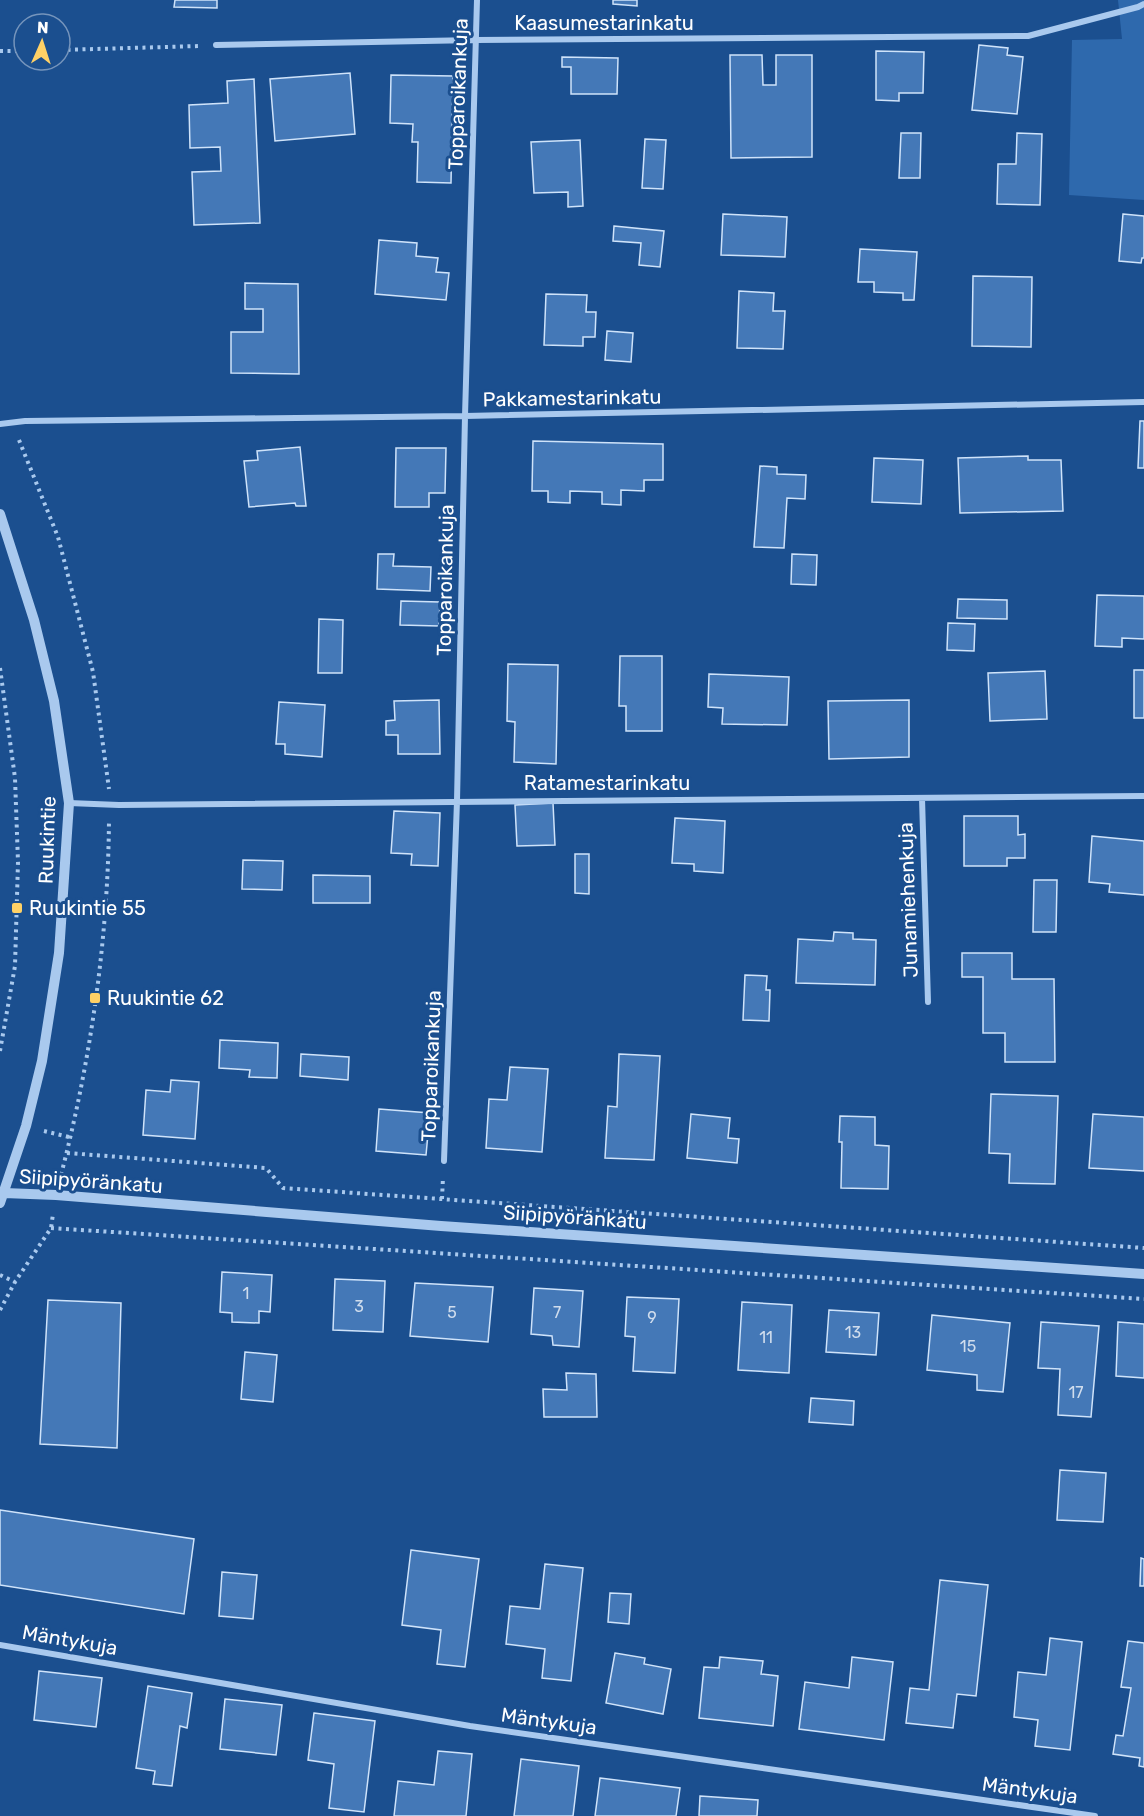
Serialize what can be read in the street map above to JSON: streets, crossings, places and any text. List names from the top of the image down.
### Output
{
  "streets": {
    "street": [
      "Kaasumestarinkatu",
      "Topparoikankuja",
      "Pakkamestarinkatu",
      "Ratamestarinkatu",
      "Ruukintie",
      "Junamiehenkuja",
      "Siipipyöränkatu",
      "Mäntykuja"
    ]
  },
  "crossings": [
    ["Kaasumestarinkatu", "Topparoikankuja"],
    ["Topparoikankuja", "Pakkamestarinkatu"],
    ["Topparoikankuja", "Ratamestarinkatu"],
    ["Ratamestarinkatu", "Ruukintie"],
    ["Ratamestarinkatu", "Junamiehenkuja"],
    ["Ruukintie", "Siipipyöränkatu"]
  ],
  "places": {
    "transit": ["Ruukintie 55", "Ruukintie 62"]
  },
  "house_numbers": [
    "1",
    "3",
    "5",
    "7",
    "9",
    "13",
    "11",
    "15",
    "17"
  ],
  "north": "top"
}
